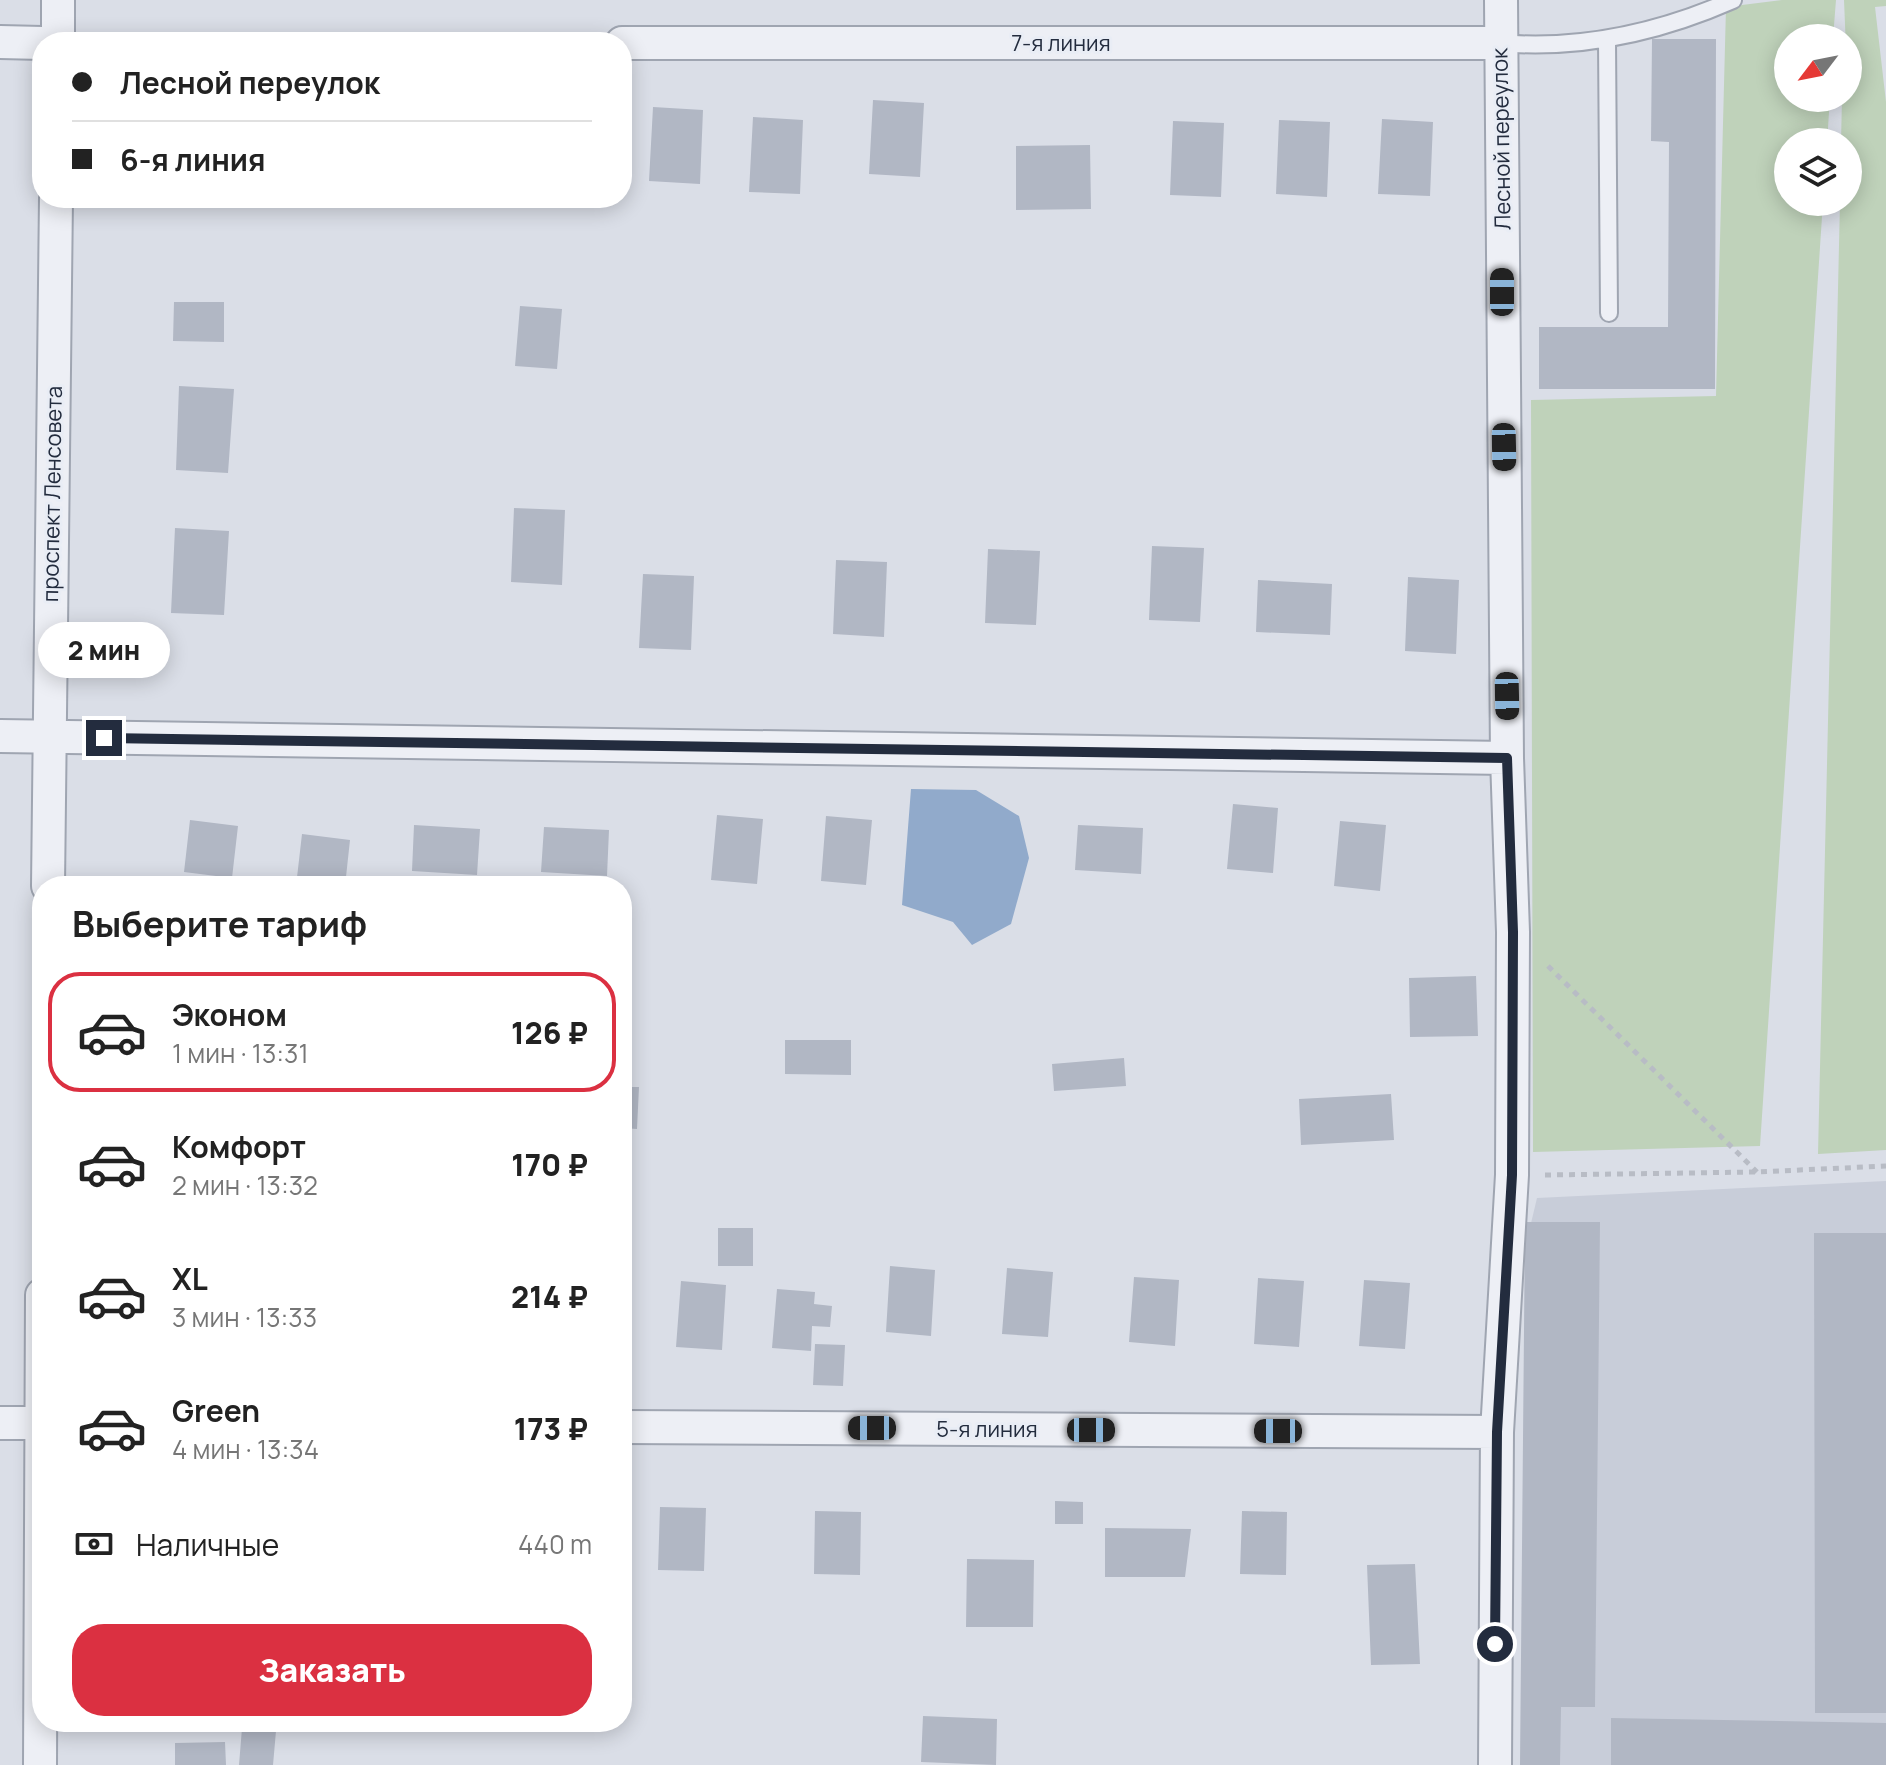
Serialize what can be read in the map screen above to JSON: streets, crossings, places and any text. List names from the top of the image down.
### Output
{
  "streets": {
    "street": [
      "7-я линия",
      "Лесной переулок",
      "проспект Ленсовета",
      "5-я линия"
    ]
  },
  "crossings": [
    ["7-я линия", "Лесной переулок"],
    ["Лесной переулок", "5-я линия"]
  ],
  "north": "bottom left",
  "page": {
    "banner": ["Лесной переулок", "6-я линия"],
    "bubble": "2 мин",
    "heading": "Выберите тариф",
    "list": [
      {
        "name": "Эконом",
        "note": "1 мин · 13:31",
        "value": "126 ₽"
      },
      {
        "name": "Комфорт",
        "note": "2 мин · 13:32",
        "value": "170 ₽"
      },
      {
        "name": "XL",
        "note": "3 мин · 13:33",
        "value": "214 ₽"
      },
      {
        "name": "Green",
        "note": "4 мин · 13:34",
        "value": "173 ₽"
      }
    ],
    "pay": ["Наличные", "440 m"],
    "buttons": "Заказать"
  }
}
